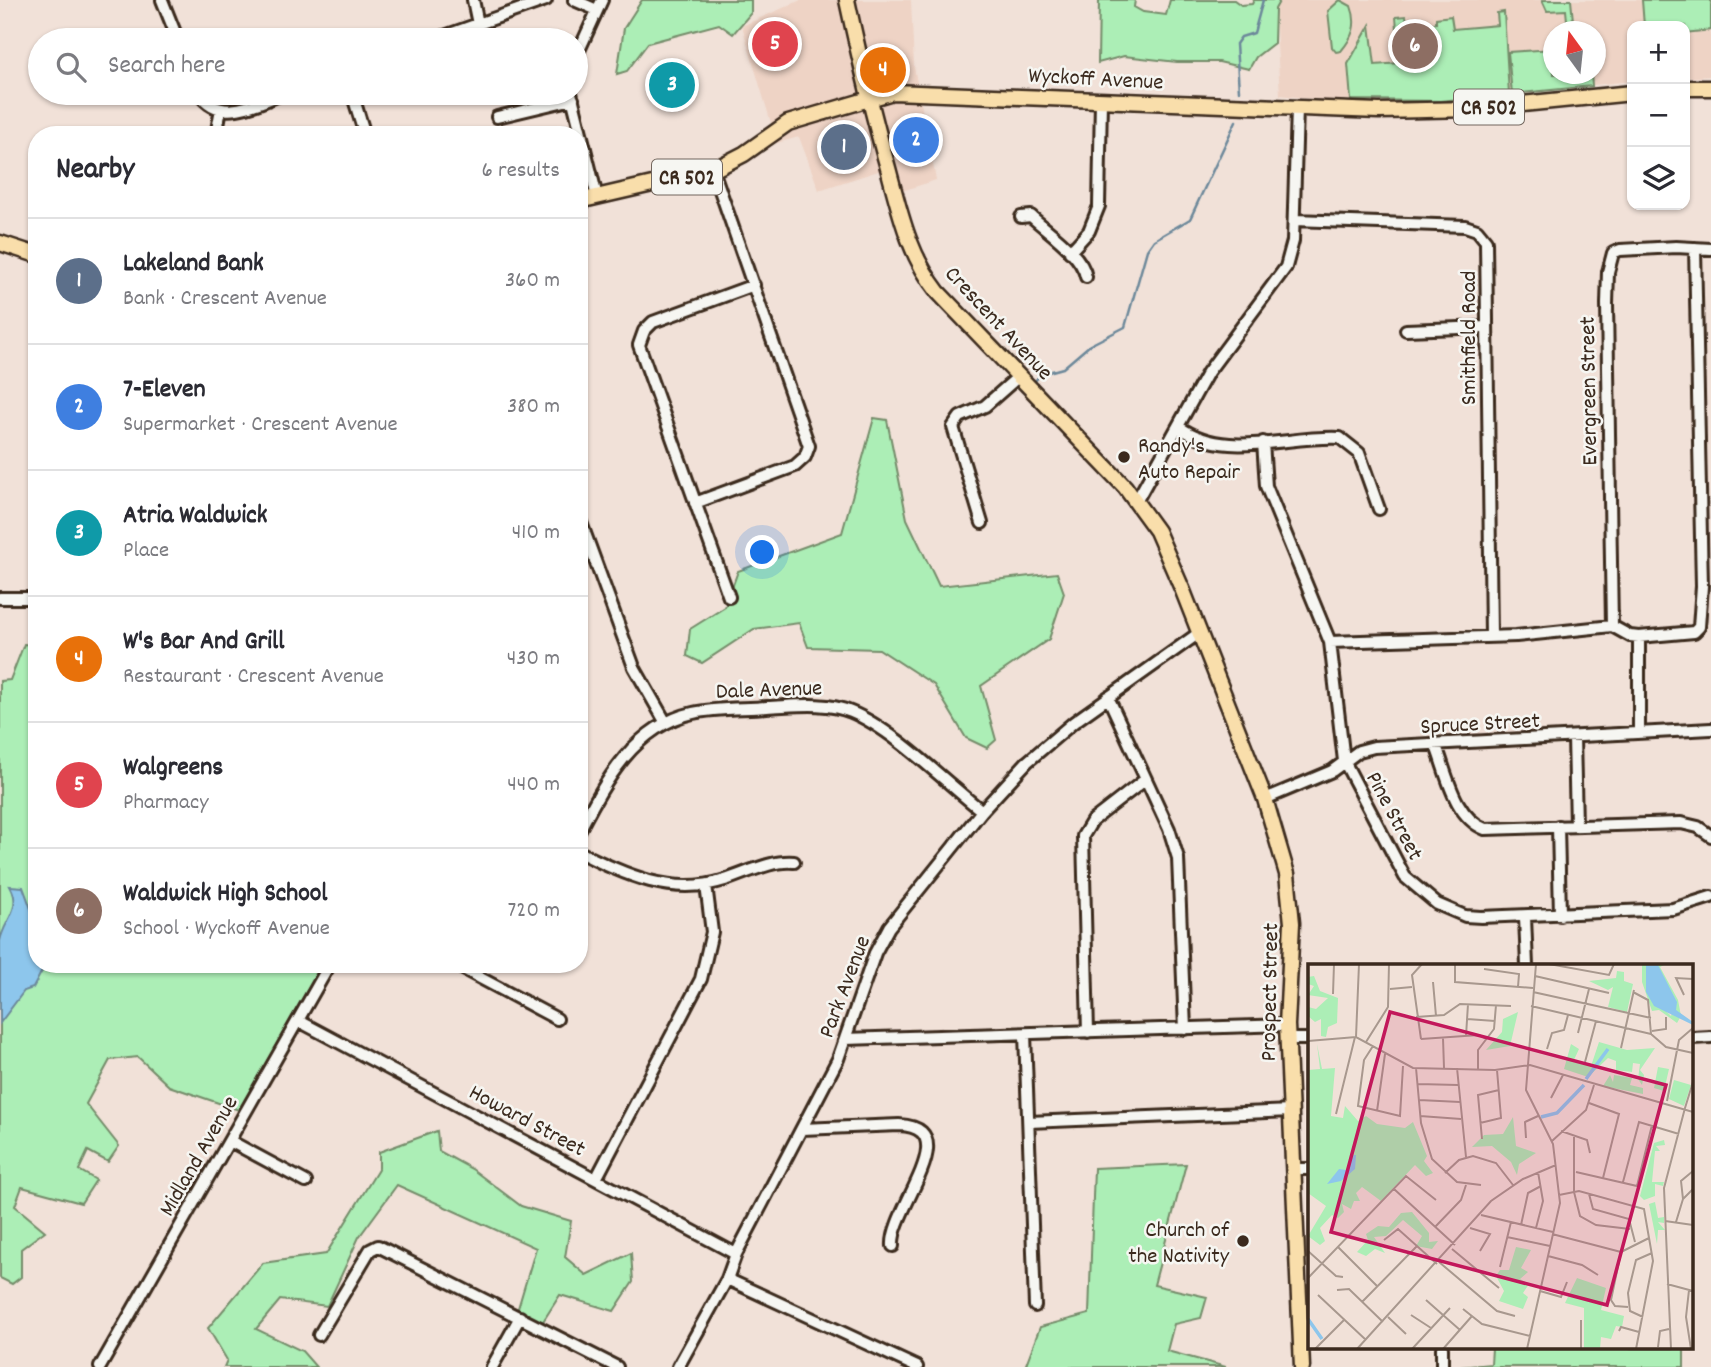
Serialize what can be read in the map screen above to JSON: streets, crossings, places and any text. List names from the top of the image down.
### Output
{
  "streets": {
    "main road": [
      "Wyckoff Avenue",
      "CR 502",
      "Crescent Avenue",
      "Prospect Street"
    ],
    "street": [
      "Smithfield Road",
      "Evergreen Street",
      "Dale Avenue",
      "Spruce Street",
      "Pine Street",
      "Park Avenue",
      "Howard Street",
      "Midland Avenue"
    ]
  },
  "crossings": [
    ["Wyckoff Avenue", "Crescent Avenue"],
    ["Crescent Avenue", "Park Avenue"],
    ["Crescent Avenue", "Prospect Street"],
    ["Dale Avenue", "Park Avenue"],
    ["Spruce Street", "Pine Street"],
    ["Spruce Street", "Prospect Street"],
    ["Park Avenue", "Prospect Street"],
    ["Park Avenue", "Howard Street"],
    ["Howard Street", "Midland Avenue"]
  ],
  "places": ["Randy's Auto Repair", "Church of the Nativity"],
  "north": "top",
  "page": {
    "pins": [
      "5",
      "6",
      "4",
      "3",
      "2",
      "1"
    ],
    "map_buttons": ["+", "−"],
    "search": "Search here",
    "heading": ["Nearby", "6 results"],
    "list": [
      {
        "mark": "1",
        "name": "Lakeland Bank",
        "note": "Bank · Crescent Avenue",
        "value": "360 m"
      },
      {
        "mark": "2",
        "name": "7-Eleven",
        "note": "Supermarket · Crescent Avenue",
        "value": "380 m"
      },
      {
        "mark": "3",
        "name": "Atria Waldwick",
        "note": "Place",
        "value": "410 m"
      },
      {
        "mark": "4",
        "name": "W's Bar And Grill",
        "note": "Restaurant · Crescent Avenue",
        "value": "430 m"
      },
      {
        "mark": "5",
        "name": "Walgreens",
        "note": "Pharmacy",
        "value": "440 m"
      },
      {
        "mark": "6",
        "name": "Waldwick High School",
        "note": "School · Wyckoff Avenue",
        "value": "720 m"
      }
    ]
  }
}
